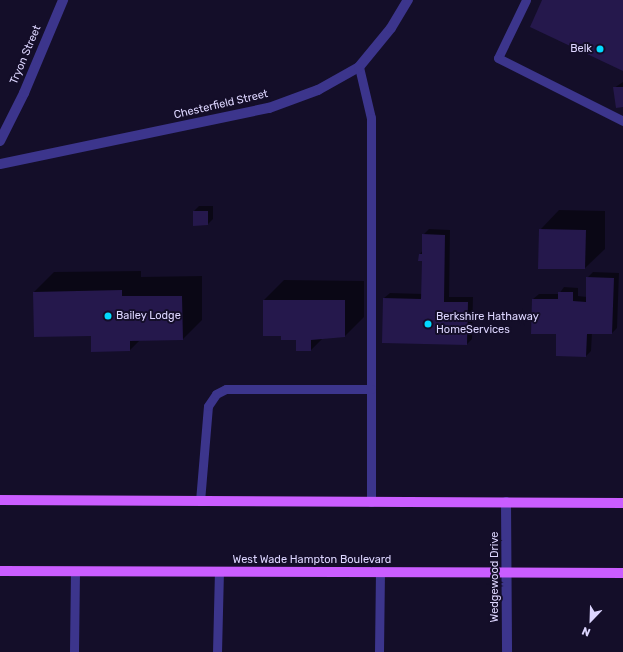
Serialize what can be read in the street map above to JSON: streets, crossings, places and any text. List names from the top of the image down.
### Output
{
  "streets": {
    "main road": ["West Wade Hampton Boulevard"],
    "street": ["Tryon Street", "Chesterfield Street", "Wedgewood Drive"]
  },
  "crossings": [
    ["West Wade Hampton Boulevard", "Wedgewood Drive"]
  ],
  "places": ["Belk", "Bailey Lodge", "Berkshire Hathaway HomeServices"],
  "north": "bottom left"
}
